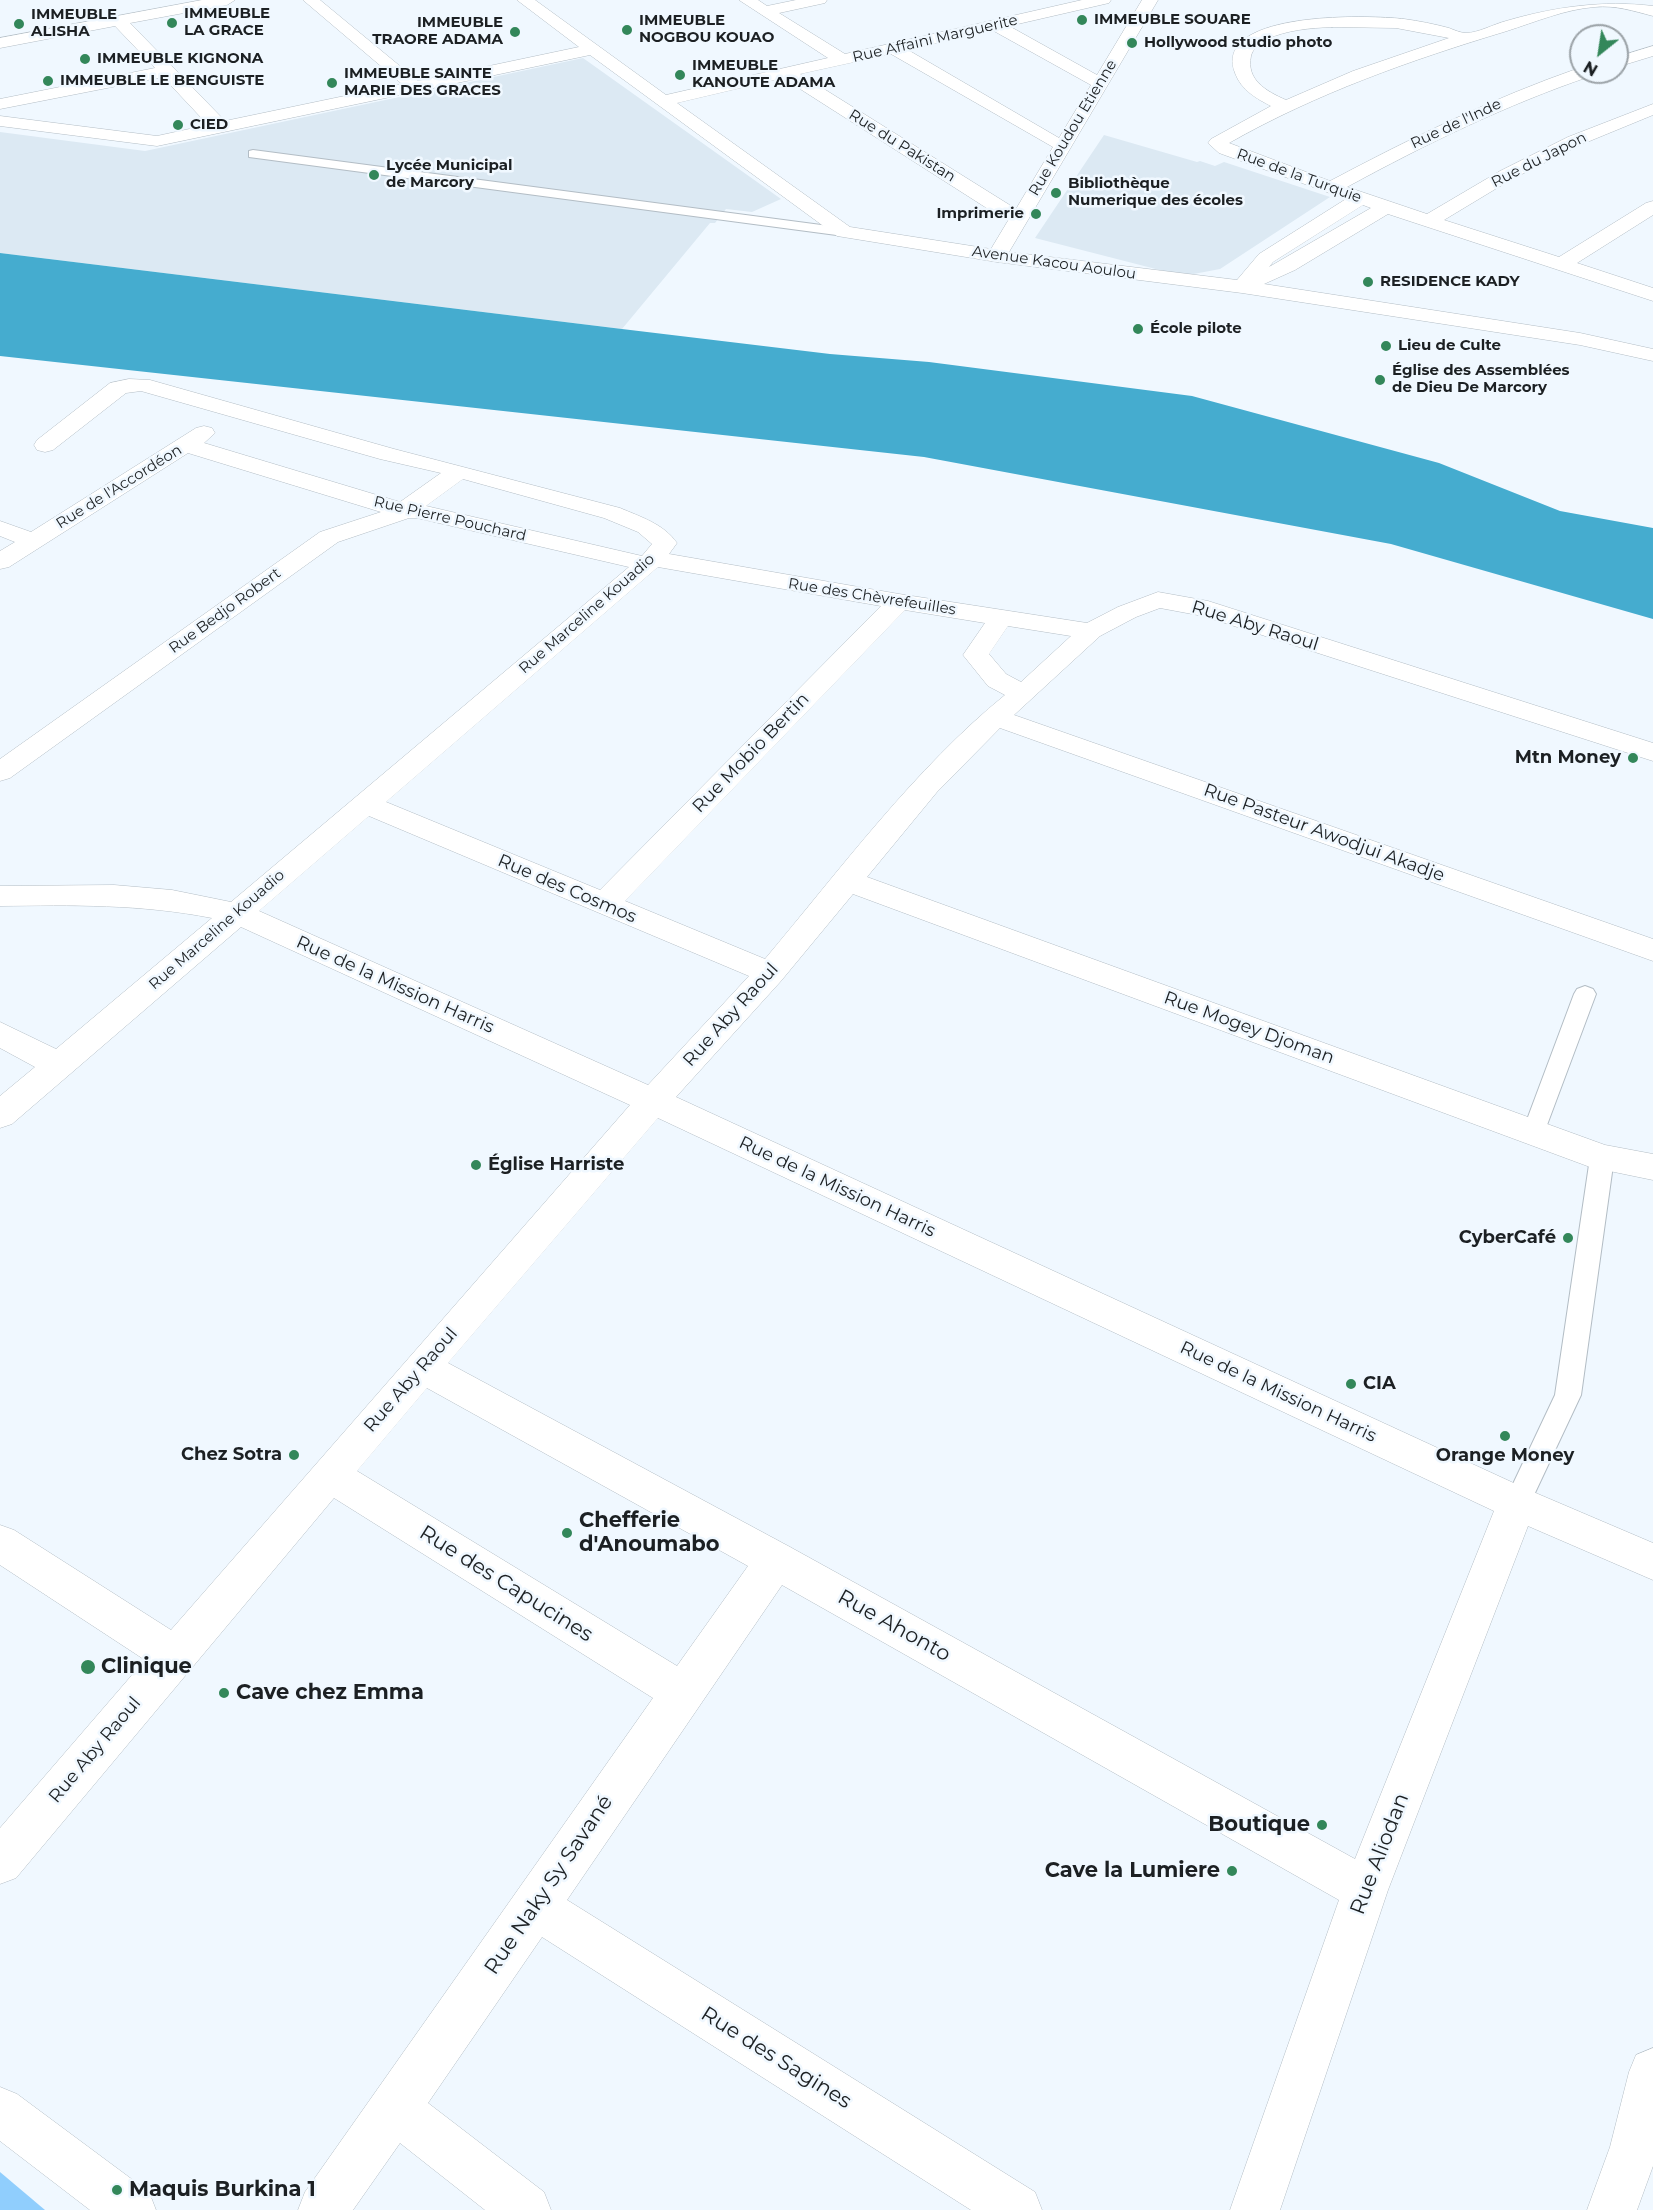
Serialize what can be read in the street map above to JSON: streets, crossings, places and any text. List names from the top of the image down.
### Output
{
  "streets": {
    "street": [
      "Rue Affaini Marguerite",
      "Rue de l'Inde",
      "Rue Koudou Etienne",
      "Rue du Pakistan",
      "Rue du Japon",
      "Rue de la Turquie",
      "Avenue Kacou Aoulou",
      "Rue de l'Accordéon",
      "Rue Pierre Pouchard",
      "Rue des Chèvrefeuilles",
      "Rue Bedjo Robert",
      "Rue Marceline Kouadio",
      "Rue Aby Raoul",
      "Rue Mobio Bertin",
      "Rue Pasteur Awodjui Akadje",
      "Rue des Cosmos",
      "Rue de la Mission Harris",
      "Rue Mogey Djoman",
      "Rue des Capucines",
      "Rue Ahonto",
      "Rue Aliodan",
      "Rue Naky Sy Savané",
      "Rue des Sagines"
    ]
  },
  "crossings": [
    ["Rue Affaini Marguerite", "Rue du Pakistan"],
    ["Rue Affaini Marguerite", "Avenue Kacou Aoulou"],
    ["Rue de l'Inde", "Rue de la Turquie"],
    ["Rue Koudou Etienne", "Rue du Pakistan"],
    ["Rue Koudou Etienne", "Avenue Kacou Aoulou"],
    ["Rue du Japon", "Rue de la Turquie"],
    ["Rue de l'Accordéon", "Rue Pierre Pouchard"],
    ["Rue de l'Accordéon", "Rue Marceline Kouadio"],
    ["Rue Pierre Pouchard", "Rue des Chèvrefeuilles"],
    ["Rue Pierre Pouchard", "Rue Bedjo Robert"],
    ["Rue Pierre Pouchard", "Rue Marceline Kouadio"],
    ["Rue des Chèvrefeuilles", "Rue Marceline Kouadio"],
    ["Rue des Chèvrefeuilles", "Rue Aby Raoul"],
    ["Rue des Chèvrefeuilles", "Rue Mobio Bertin"],
    ["Rue Bedjo Robert", "Rue Marceline Kouadio"],
    ["Rue Marceline Kouadio", "Rue des Cosmos"],
    ["Rue Marceline Kouadio", "Rue de la Mission Harris"],
    ["Rue Aby Raoul", "Rue Pasteur Awodjui Akadje"],
    ["Rue Aby Raoul", "Rue des Cosmos"],
    ["Rue Aby Raoul", "Rue de la Mission Harris"],
    ["Rue Aby Raoul", "Rue Mogey Djoman"],
    ["Rue Aby Raoul", "Rue des Capucines"],
    ["Rue Aby Raoul", "Rue Ahonto"],
    ["Rue Mobio Bertin", "Rue des Cosmos"],
    ["Rue de la Mission Harris", "Rue Aliodan"],
    ["Rue des Capucines", "Rue Naky Sy Savané"],
    ["Rue Ahonto", "Rue Aliodan"],
    ["Rue Ahonto", "Rue Naky Sy Savané"],
    ["Rue Naky Sy Savané", "Rue des Sagines"]
  ],
  "places": [
    "IMMEUBLE SOUARE",
    "IMMEUBLE LA GRACE",
    "IMMEUBLE ALISHA",
    "IMMEUBLE NOGBOU KOUAO",
    "IMMEUBLE TRAORE ADAMA",
    "Hollywood studio photo",
    "IMMEUBLE KIGNONA",
    "IMMEUBLE KANOUTE ADAMA",
    "IMMEUBLE LE BENGUISTE",
    "IMMEUBLE SAINTE MARIE DES GRACES",
    "CIED",
    "Lycée Municipal de Marcory",
    "Bibliothèque Numerique des écoles",
    "Imprimerie",
    "RESIDENCE KADY",
    "École pilote",
    "Lieu de Culte",
    "Église des Assemblées de Dieu De Marcory",
    "Mtn Money",
    "Église Harriste",
    "CyberCafé",
    "CIA",
    "Orange Money",
    "Chez Sotra",
    "Chefferie d'Anoumabo",
    "Clinique",
    "Cave chez Emma",
    "Boutique",
    "Cave la Lumiere",
    "Maquis Burkina 1"
  ],
  "north": "bottom left"
}
